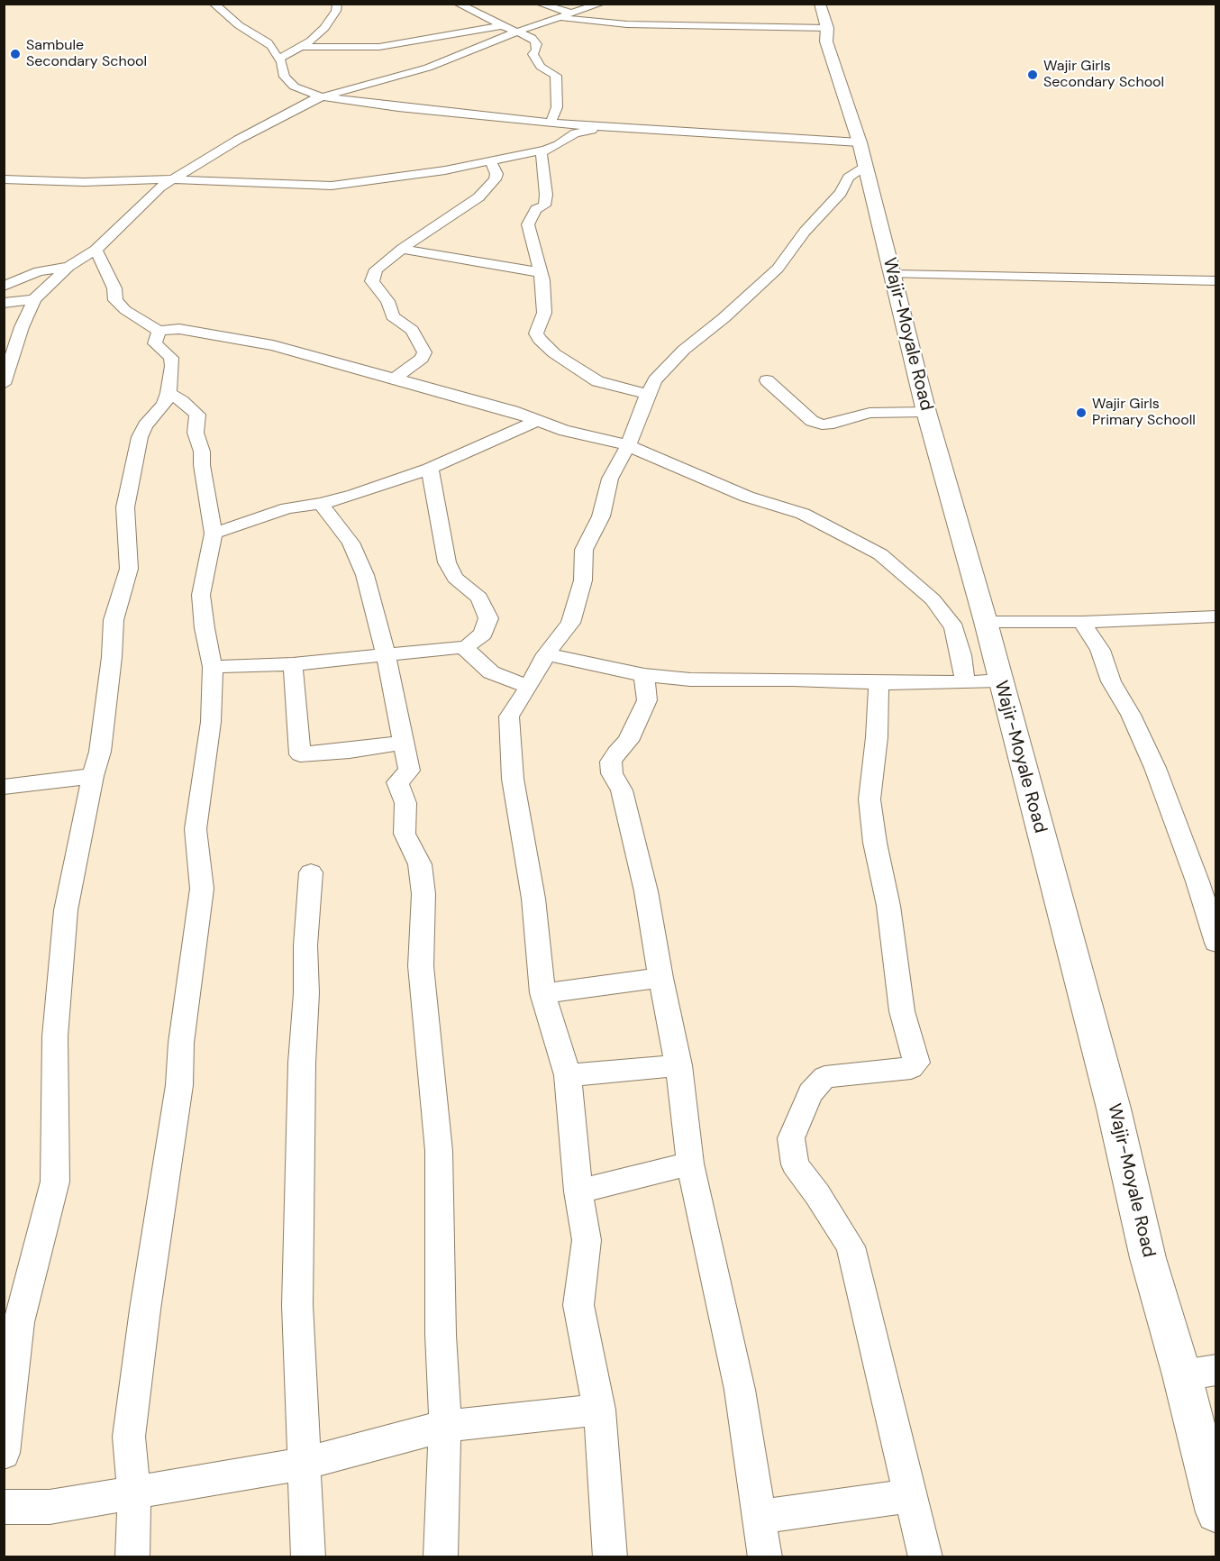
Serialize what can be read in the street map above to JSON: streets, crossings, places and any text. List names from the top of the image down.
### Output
{
  "streets": {
    "main road": ["Wajir-Moyale Road"]
  },
  "places": ["Sambule Secondary School", "Wajir Girls Secondary School", "Wajir Girls Primary Schooll"]
}
